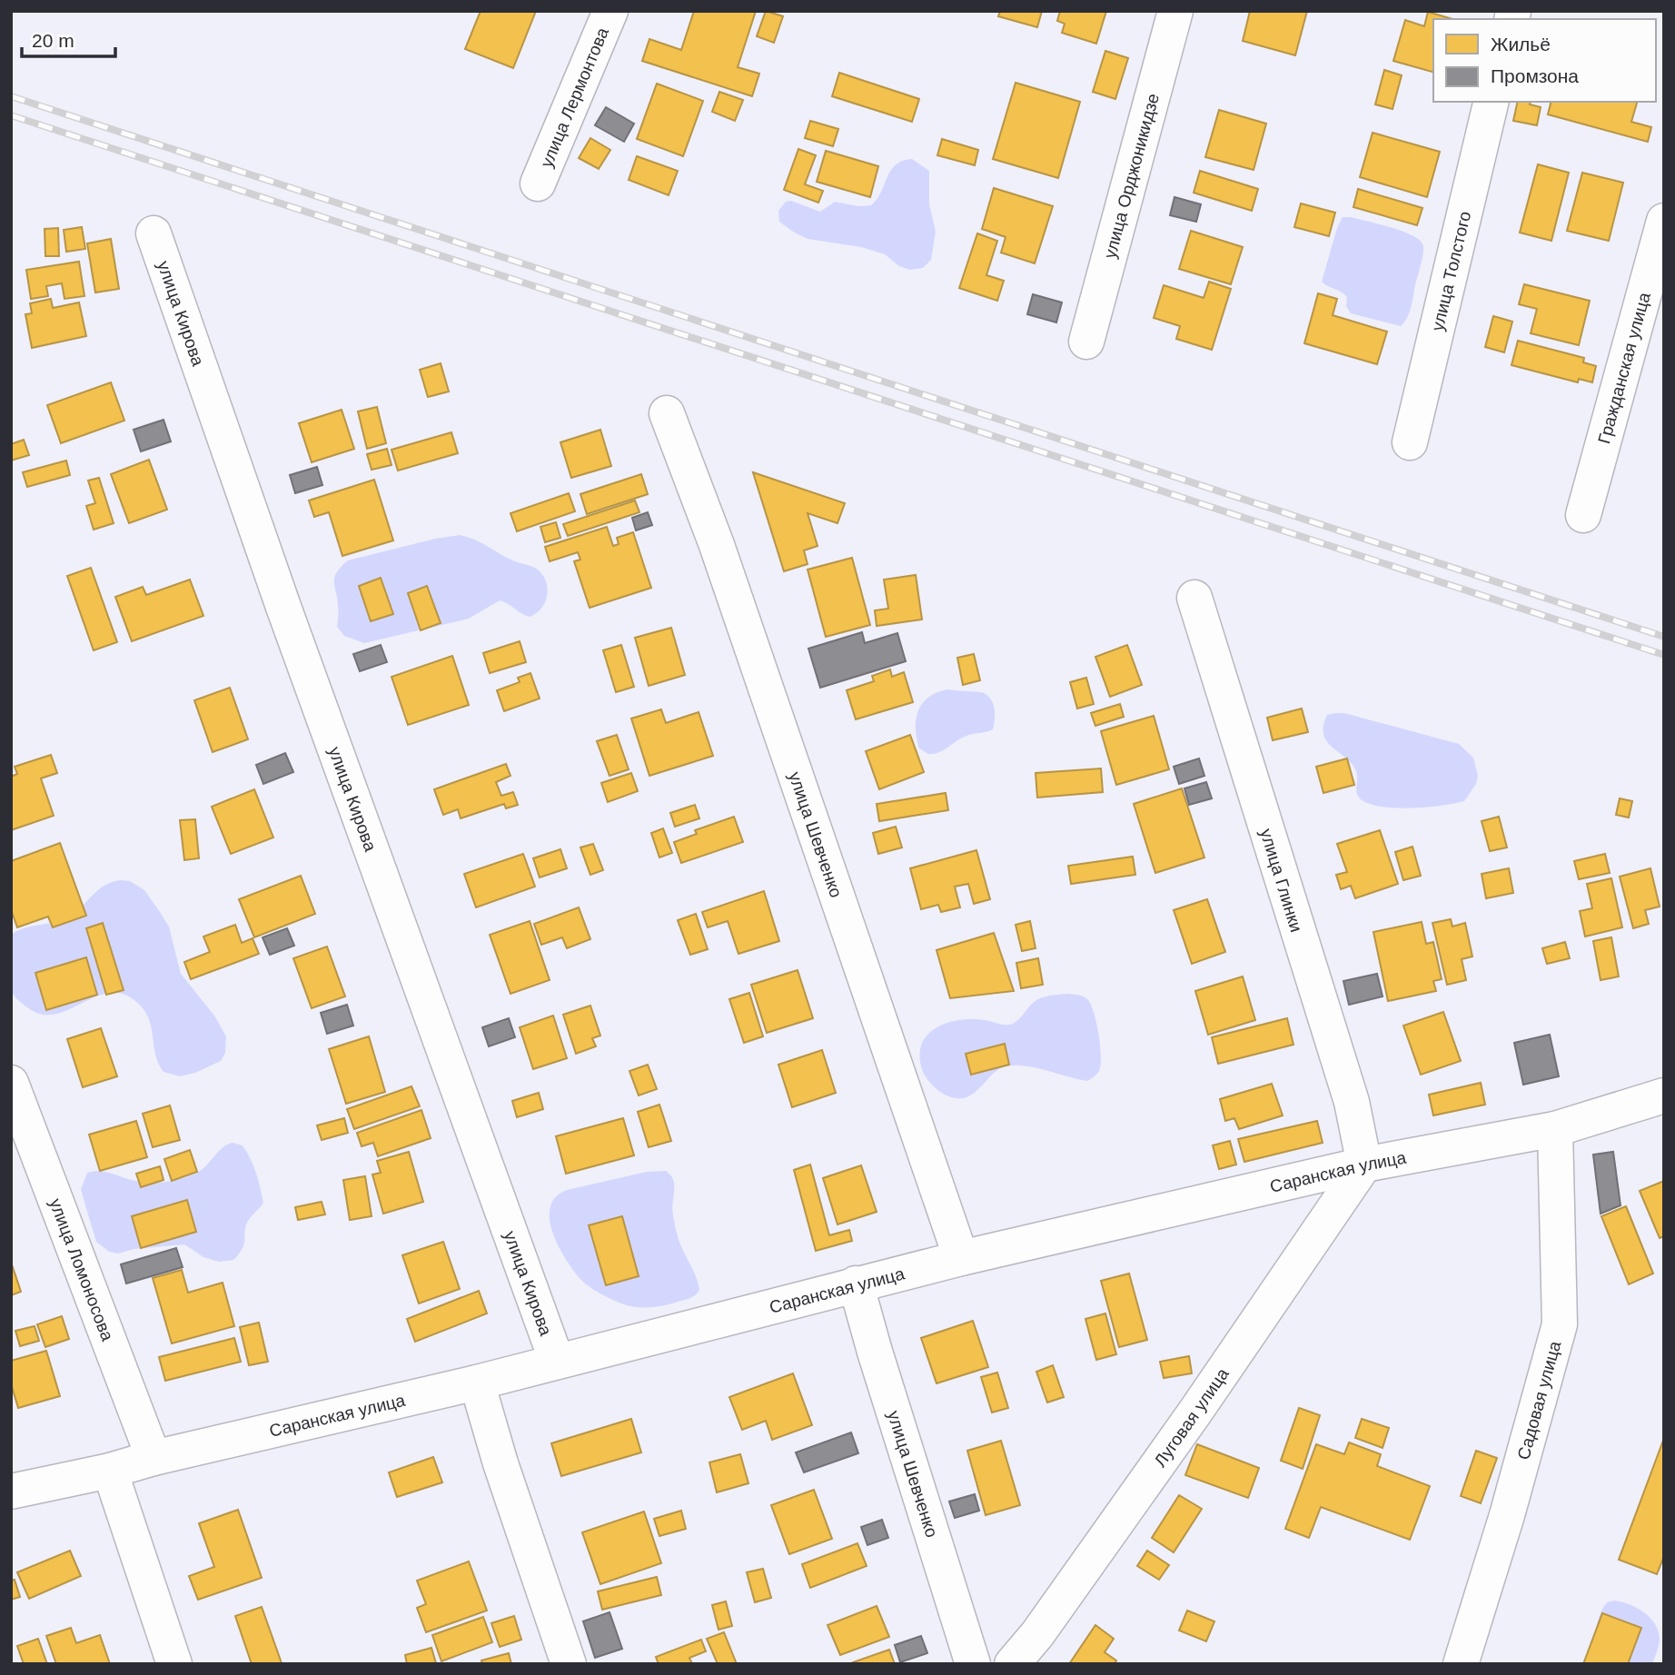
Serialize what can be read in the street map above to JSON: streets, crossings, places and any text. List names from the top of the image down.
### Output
{
  "streets": {
    "street": [
      "улица Лермонтова",
      "улица Орджоникидзе",
      "улица Толстого",
      "улица Кирова",
      "Гражданская улица",
      "улица Шевченко",
      "улица Глинки",
      "Саранская улица",
      "улица Ломоносова",
      "Садовая улица",
      "Луговая улица"
    ]
  },
  "crossings": [
    ["улица Кирова", "Саранская улица"],
    ["улица Шевченко", "Саранская улица"],
    ["улица Глинки", "Саранская улица"],
    ["улица Глинки", "Луговая улица"],
    ["Саранская улица", "улица Ломоносова"],
    ["Саранская улица", "Садовая улица"],
    ["Саранская улица", "Луговая улица"]
  ],
  "legend": ["Жильё", "Промзона"],
  "scale_bar": "20 m"
}
